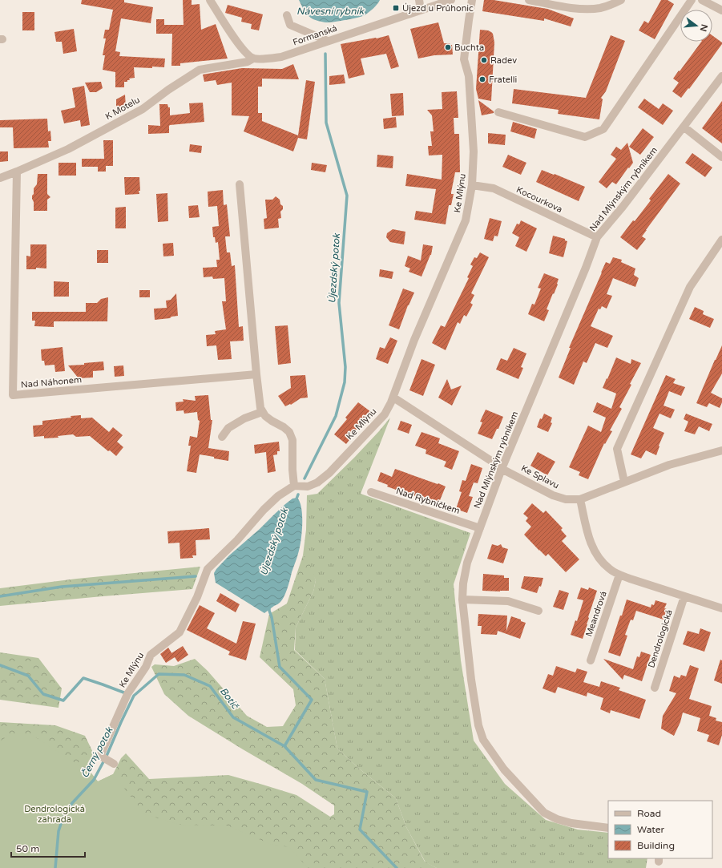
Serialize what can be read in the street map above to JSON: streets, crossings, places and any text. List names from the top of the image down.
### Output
{
  "streets": {
    "street": [
      "Formanská",
      "K Motelu",
      "Nad Mlýnským rybníkem",
      "Ke Mlýnu",
      "Kocourkova",
      "Nad Náhonem",
      "Ke Splavu",
      "Nad Rybníčkem",
      "Meandrová",
      "Dendrologická"
    ]
  },
  "crossings": [
    ["Formanská", "K Motelu"],
    ["K Motelu", "Nad Náhonem"],
    ["Nad Mlýnským rybníkem", "Kocourkova"],
    ["Nad Mlýnským rybníkem", "Ke Splavu"],
    ["Nad Mlýnským rybníkem", "Nad Rybníčkem"],
    ["Ke Mlýnu", "Kocourkova"],
    ["Ke Mlýnu", "Ke Splavu"]
  ],
  "water": [
    "Návesní rybník",
    "Újezdský potok",
    "Botič",
    "Černý potok"
  ],
  "parks": ["Dendrologická zahrada"],
  "places": {
    "transit": ["Újezd u Průhonic"],
    "other": ["Buchta", "Radev", "Fratelli"]
  },
  "legend": ["Road", "Water", "Building"],
  "scale_bar": "50 m",
  "north": "right"
}
